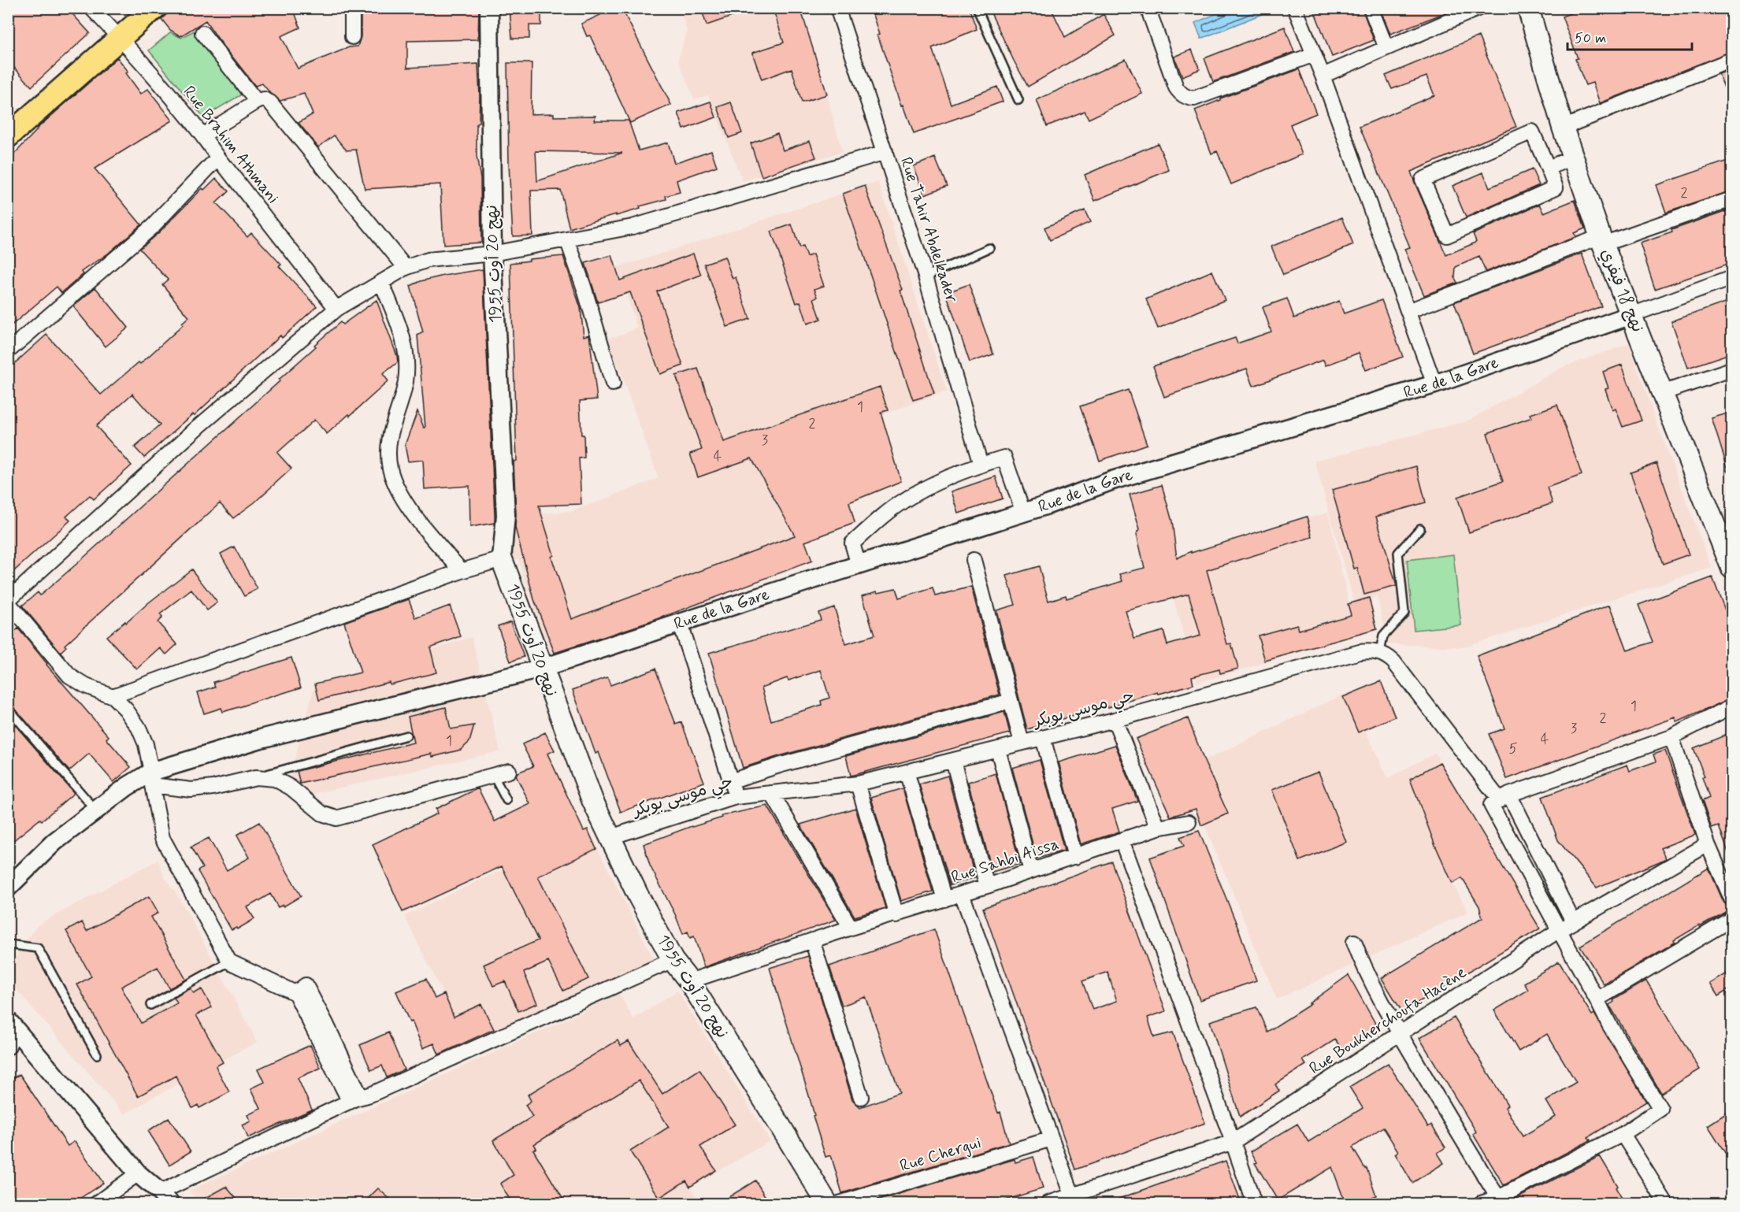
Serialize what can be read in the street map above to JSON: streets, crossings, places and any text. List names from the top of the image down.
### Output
{
  "streets": {
    "main road": ["نهج 20 أوت 1955", "نهج 18 فيفري"],
    "street": [
      "Rue Brahim Athmani",
      "Rue Tahir Abdelkader",
      "Rue de la Gare",
      "حي موسى بوبكر",
      "Rue Sahbi Aïssa",
      "Rue Boukherchoufa Hacène",
      "Rue Chergui"
    ]
  },
  "crossings": [
    ["نهج 20 أوت 1955", "Rue de la Gare"],
    ["نهج 20 أوت 1955", "حي موسى بوبكر"],
    ["نهج 20 أوت 1955", "Rue Sahbi Aïssa"],
    ["نهج 18 فيفري", "Rue de la Gare"]
  ],
  "house_numbers": [
    "2",
    "1",
    "2",
    "3",
    "4",
    "1",
    "2",
    "3",
    "4",
    "1",
    "5"
  ],
  "scale_bar": "50 m"
}
